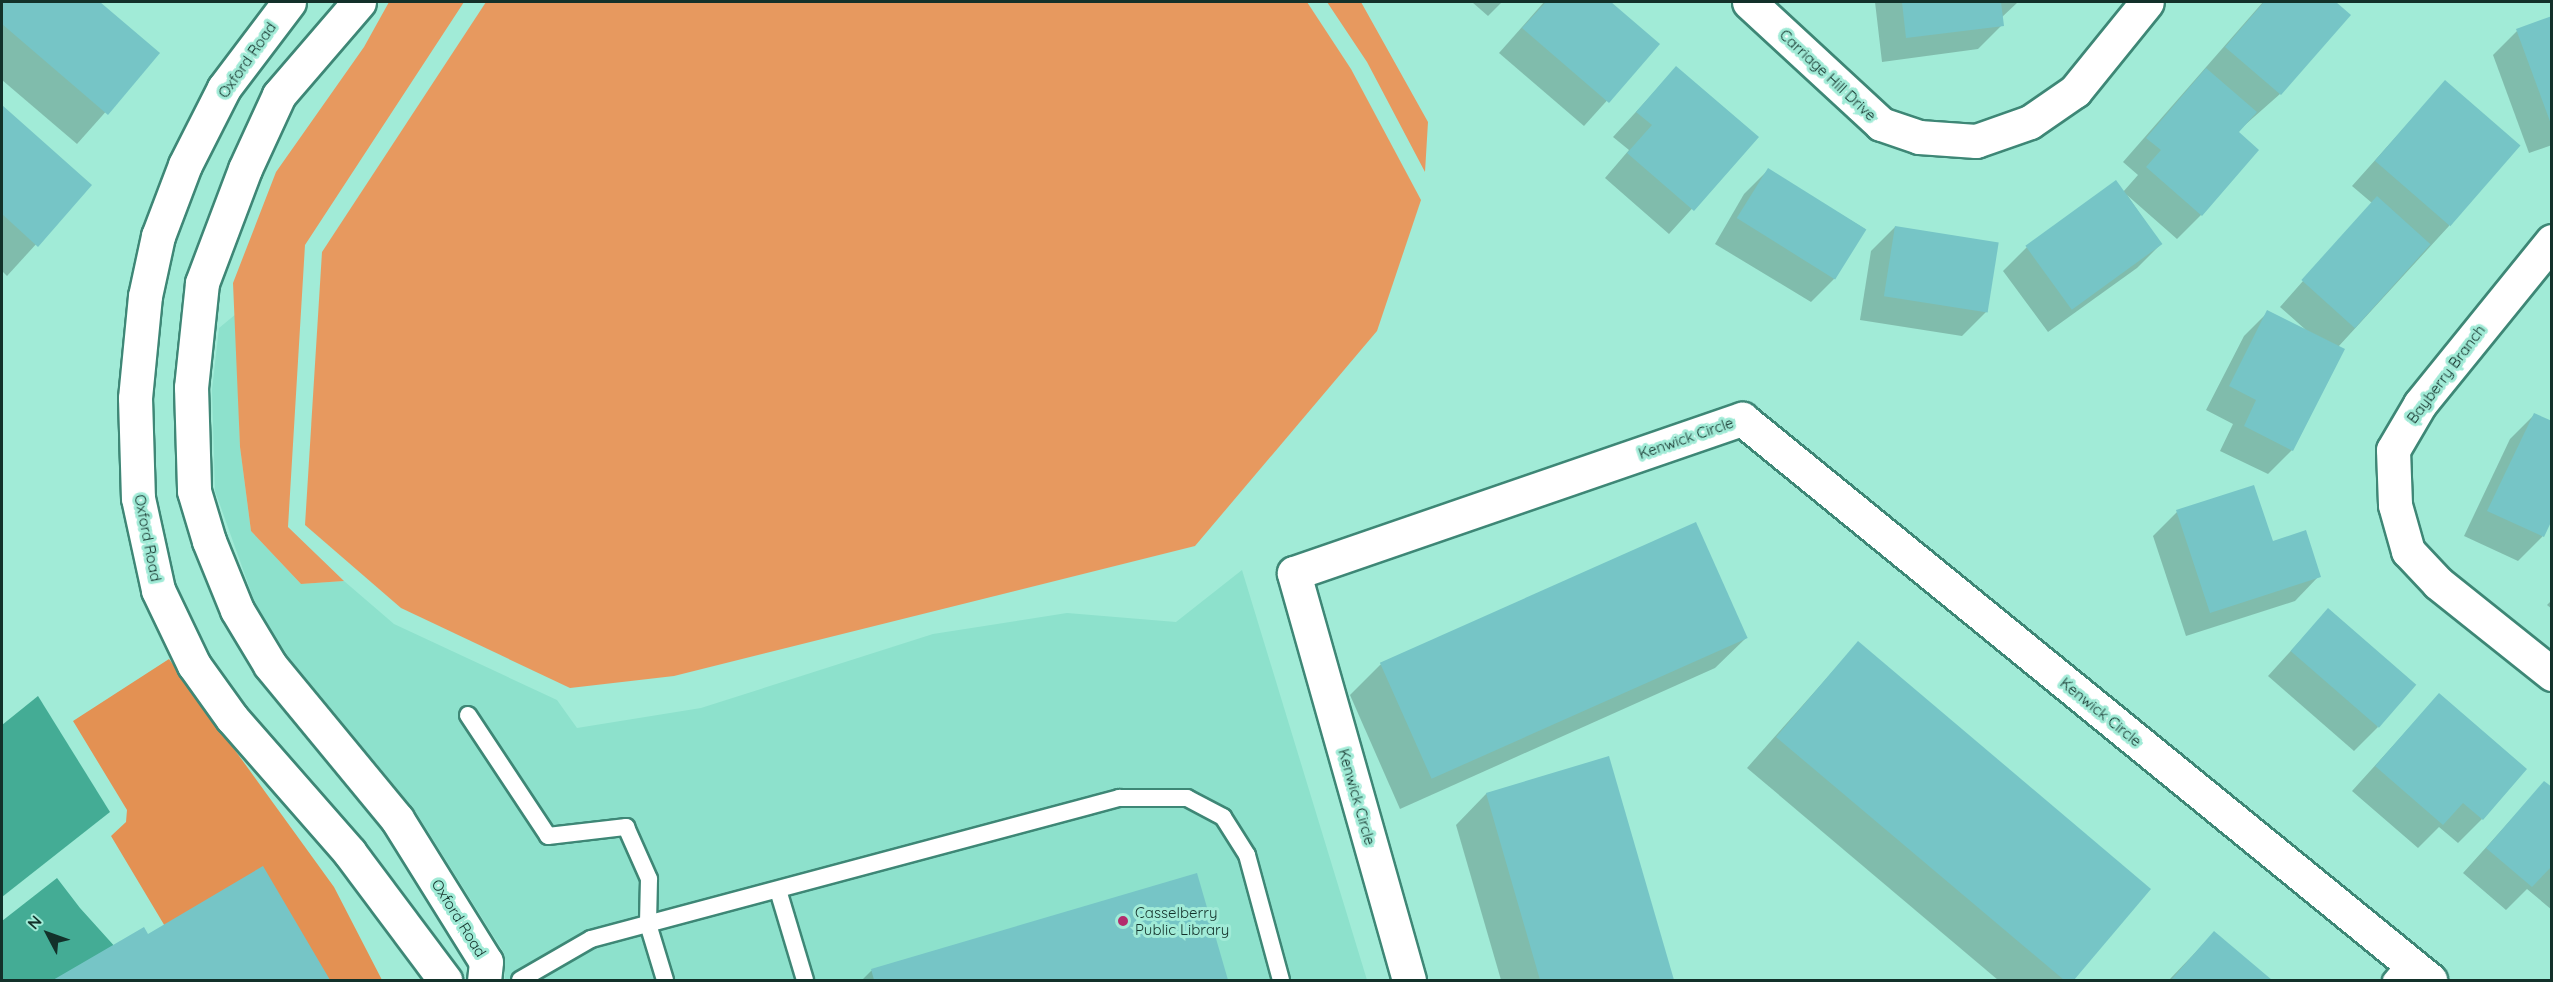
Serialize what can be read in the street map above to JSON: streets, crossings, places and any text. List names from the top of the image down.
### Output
{
  "streets": {
    "street": [
      "Oxford Road",
      "Carriage Hill Drive",
      "Bayberry Branch",
      "Kenwick Circle"
    ]
  },
  "places": ["Casselberry Public Library"],
  "north": "top left"
}
